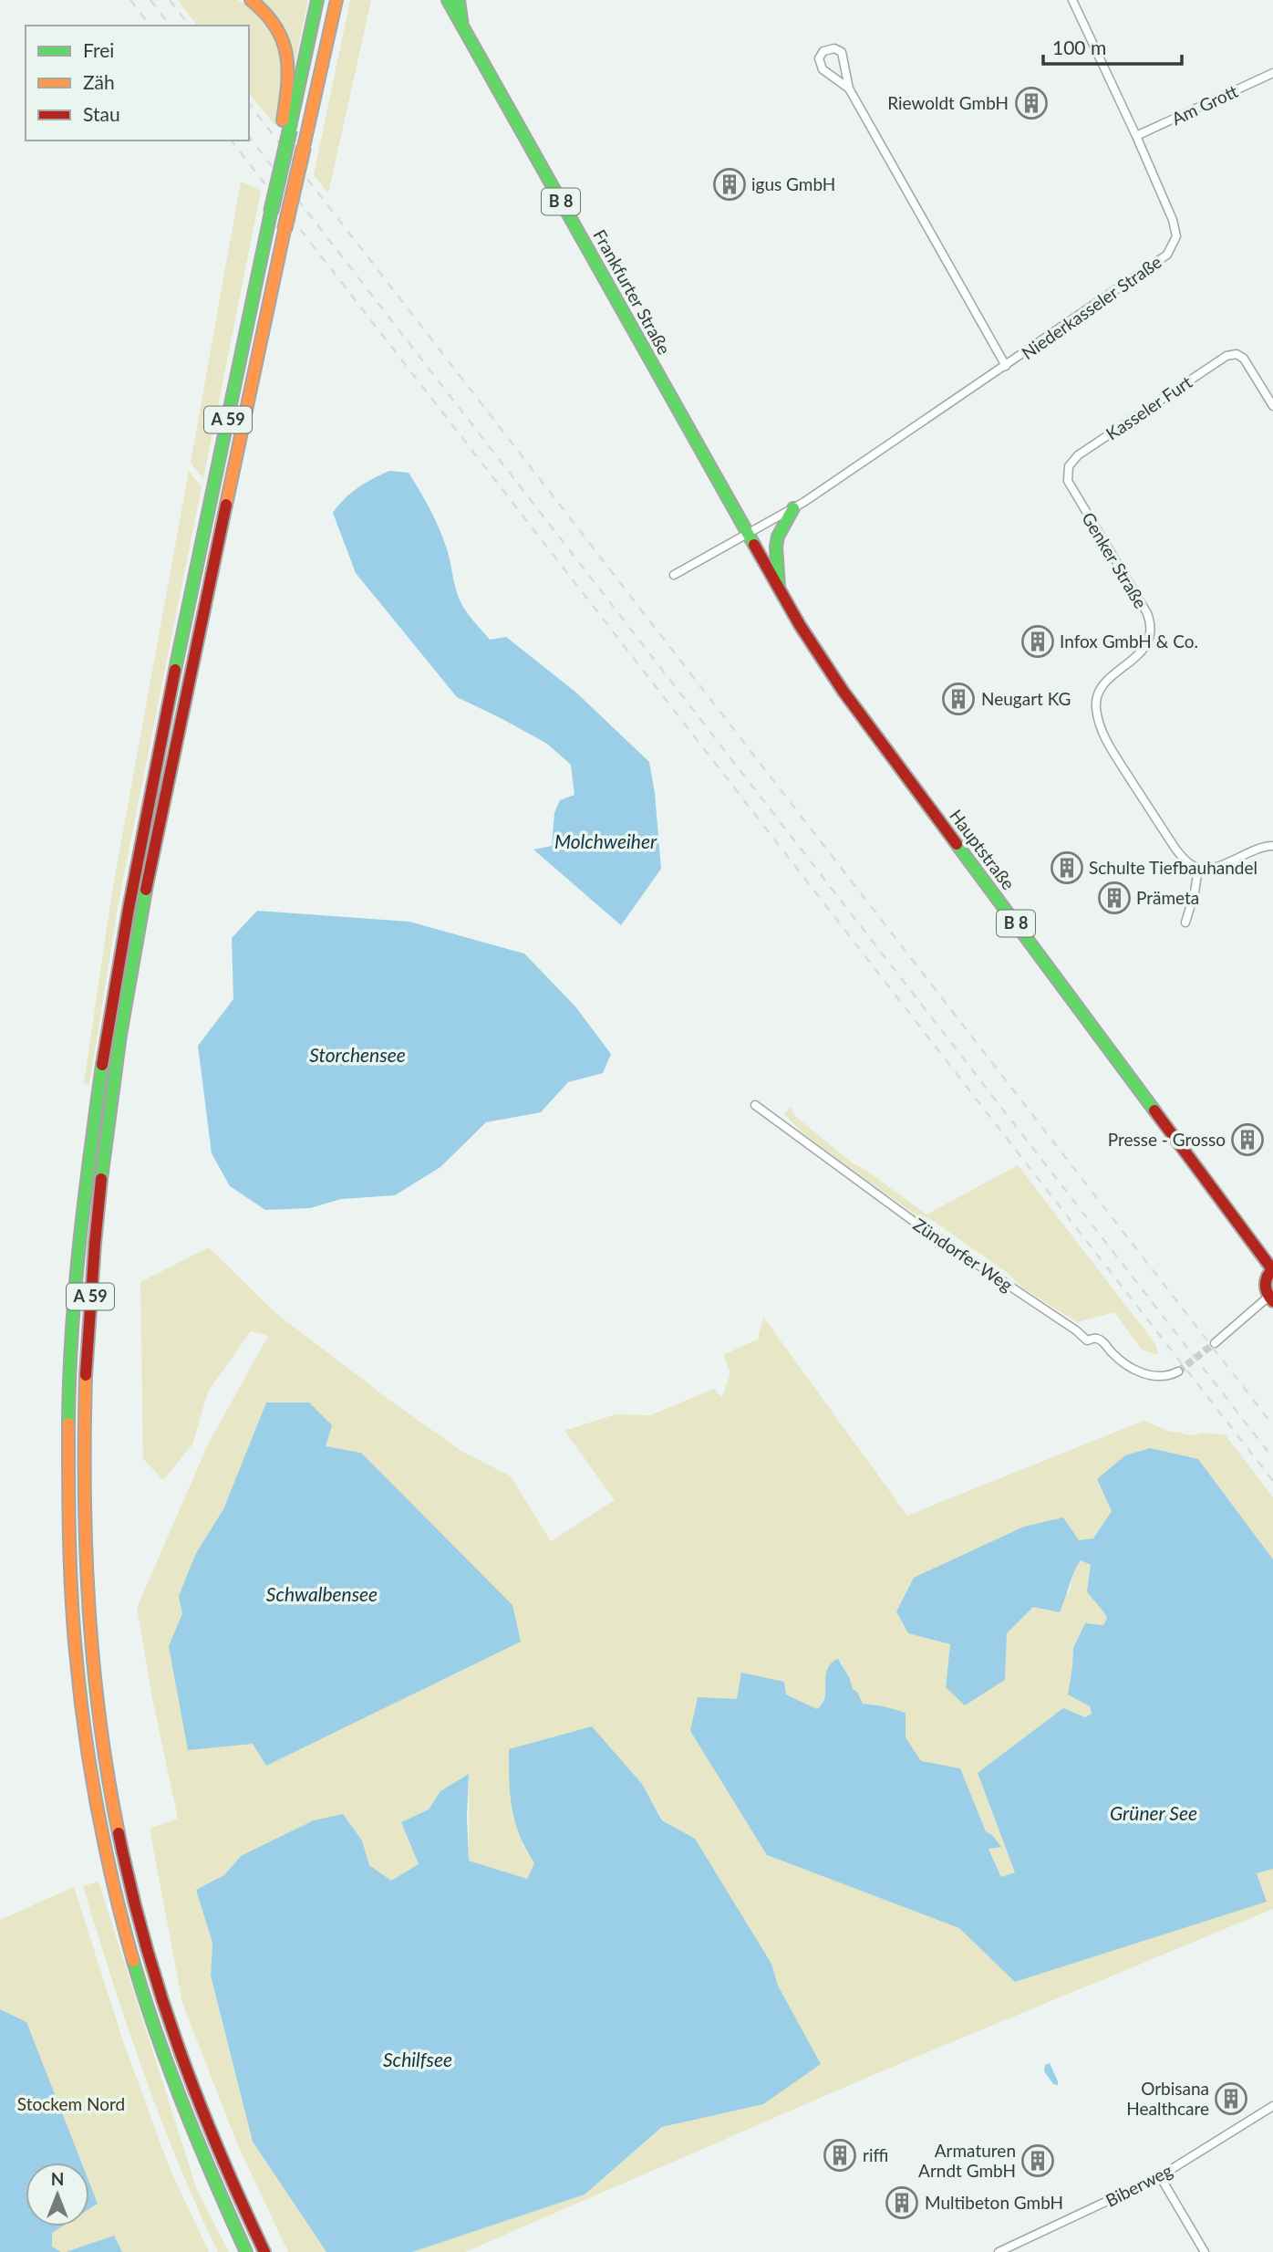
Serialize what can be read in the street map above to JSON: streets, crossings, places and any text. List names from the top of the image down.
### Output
{
  "streets": {
    "main road": [
      "B 8",
      "Frankfurter Straße",
      "A 59",
      "Hauptstraße"
    ],
    "street": [
      "Am Grott",
      "Niederkasseler Straße",
      "Kasseler Furt",
      "Genker Straße",
      "Zündorfer Weg",
      "Biberweg"
    ]
  },
  "crossings": [
    ["Am Grott", "Niederkasseler Straße"],
    ["Frankfurter Straße", "Niederkasseler Straße"],
    ["Frankfurter Straße", "Hauptstraße"],
    ["Niederkasseler Straße", "Hauptstraße"],
    ["Kasseler Furt", "Genker Straße"]
  ],
  "water": [
    "Molchweiher",
    "Storchensee",
    "Schwalbensee",
    "Grüner See",
    "Schilfsee"
  ],
  "parks": ["Stockem Nord"],
  "places": {
    "building": [
      "Riewoldt GmbH",
      "igus GmbH",
      "Infox GmbH & Co.",
      "Neugart KG",
      "Schulte Tiefbauhandel",
      "Prämeta",
      "Presse - Grosso",
      "Orbisana Healthcare",
      "riffi",
      "Armaturen Arndt GmbH",
      "Multibeton GmbH"
    ]
  },
  "legend": ["Frei", "Zäh", "Stau"],
  "scale_bar": "100 m",
  "north": "top"
}
